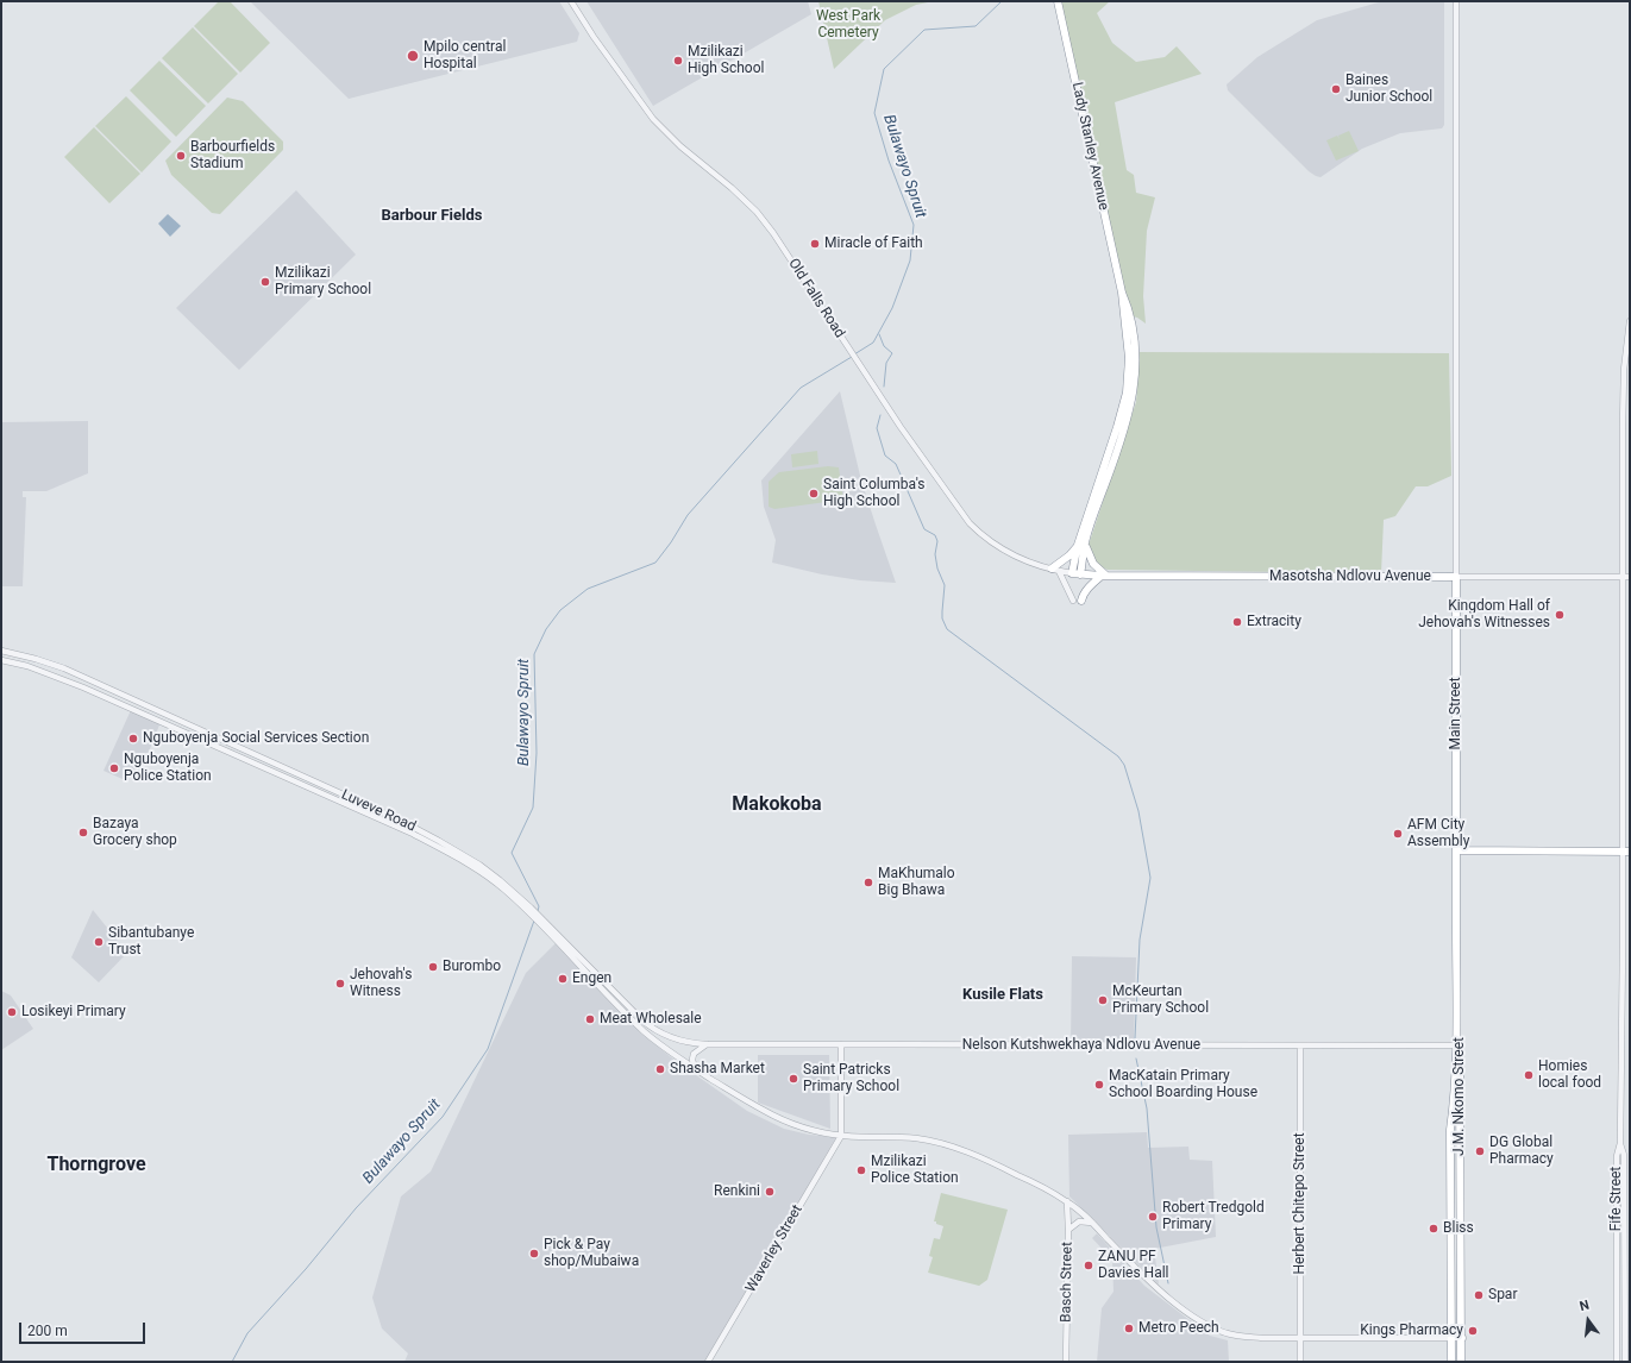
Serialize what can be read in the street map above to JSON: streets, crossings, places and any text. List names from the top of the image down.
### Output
{
  "streets": {
    "highway": [
      "Lady Stanley Avenue",
      "Masotsha Ndlovu Avenue",
      "Main Street",
      "J.M. Nkomo Street"
    ],
    "street": [
      "Old Falls Road",
      "Luveve Road",
      "Nelson Kutshwekhaya Ndlovu Avenue",
      "Fife Street",
      "Herbert Chitepo Street",
      "Waverley Street",
      "Basch Street"
    ]
  },
  "crossings": [
    ["Lady Stanley Avenue", "Old Falls Road"],
    ["Lady Stanley Avenue", "Masotsha Ndlovu Avenue"],
    ["Old Falls Road", "Masotsha Ndlovu Avenue"],
    ["Masotsha Ndlovu Avenue", "Main Street"],
    ["Main Street", "J.M. Nkomo Street"],
    ["Luveve Road", "Nelson Kutshwekhaya Ndlovu Avenue"],
    ["Luveve Road", "J.M. Nkomo Street"],
    ["Luveve Road", "Herbert Chitepo Street"],
    ["Luveve Road", "Waverley Street"],
    ["Luveve Road", "Basch Street"],
    ["Nelson Kutshwekhaya Ndlovu Avenue", "J.M. Nkomo Street"],
    ["Nelson Kutshwekhaya Ndlovu Avenue", "Herbert Chitepo Street"]
  ],
  "districts": [
    "Barbour Fields",
    "Makokoba",
    "Kusile Flats",
    "Thorngrove"
  ],
  "water": ["Bulawayo Spruit"],
  "parks": ["West Park Cemetery"],
  "places": [
    "Mpilo central Hospital",
    "Mzilikazi High School",
    "Baines Junior School",
    "Barbourfields Stadium",
    "Miracle of Faith",
    "Mzilikazi Primary School",
    "Saint Columba's High School",
    "Kingdom Hall of Jehovah's Witnesses",
    "Extracity",
    "Nguboyenja Social Services Section",
    "Nguboyenja Police Station",
    "Bazaya Grocery shop",
    "AFM City Assembly",
    "MaKhumalo Big Bhawa",
    "Sibantubanye Trust",
    "Burombo",
    "Engen",
    "Jehovah's Witness",
    "McKeurtan Primary School",
    "Losikeyi Primary",
    "Meat Wholesale",
    "Shasha Market",
    "Homies local food",
    "Saint Patricks Primary School",
    "MacKatain Primary School Boarding House",
    "DG Global Pharmacy",
    "Mzilikazi Police Station",
    "Renkini",
    "Robert Tredgold Primary",
    "Bliss",
    "Pick & Pay shop/Mubaiwa",
    "ZANU PF Davies Hall",
    "Spar",
    "Metro Peech",
    "Kings Pharmacy"
  ],
  "scale_bar": "200 m",
  "north": "top"
}
